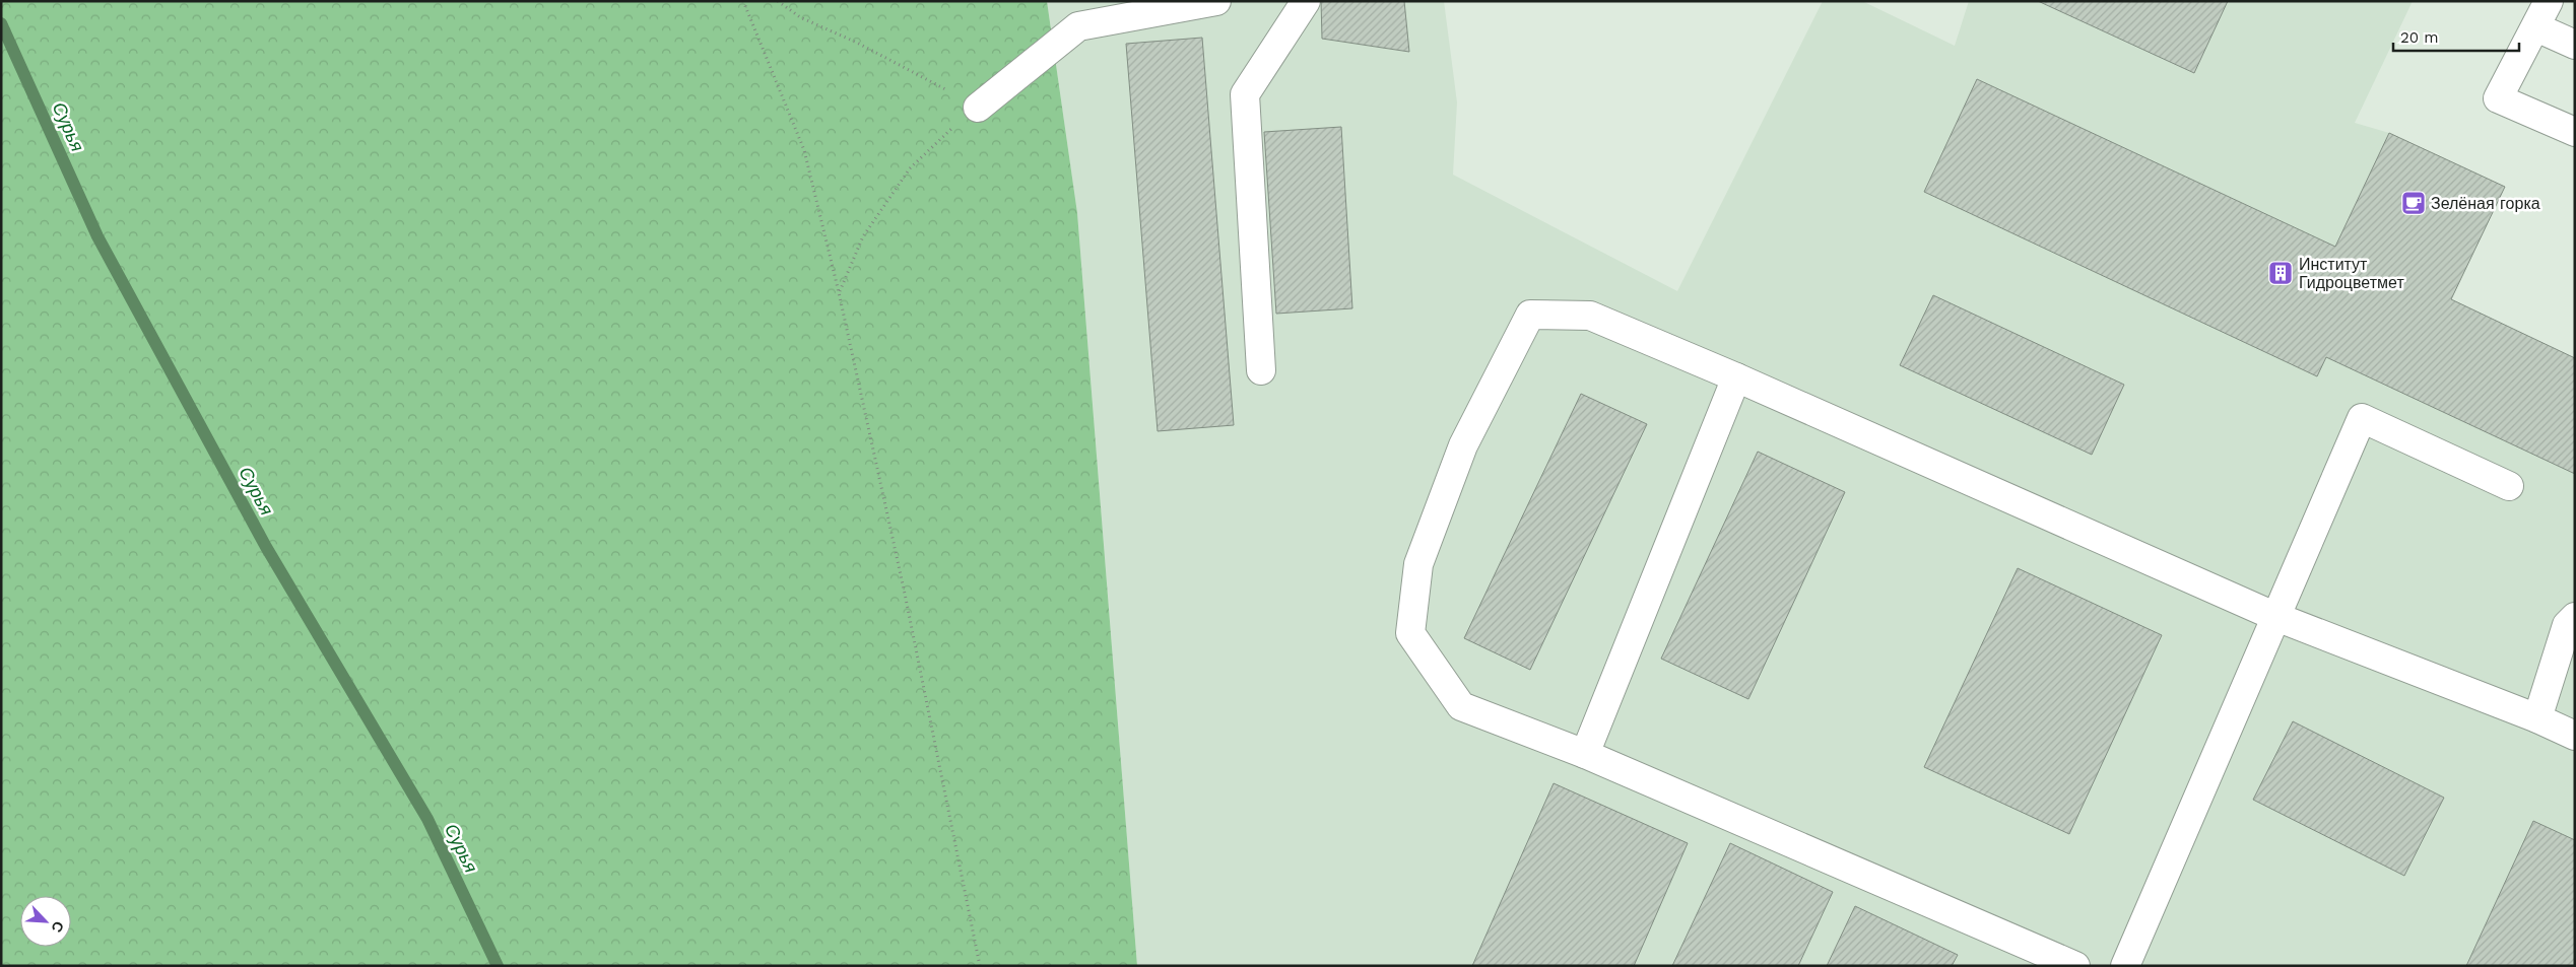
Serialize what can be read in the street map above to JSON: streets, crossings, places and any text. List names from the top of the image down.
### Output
{
  "water": ["Сурья"],
  "places": {
    "cafe": ["Зелёная горка"],
    "building": ["Институт Гидроцветмет"]
  },
  "scale_bar": "20 m",
  "north": "bottom right"
}
